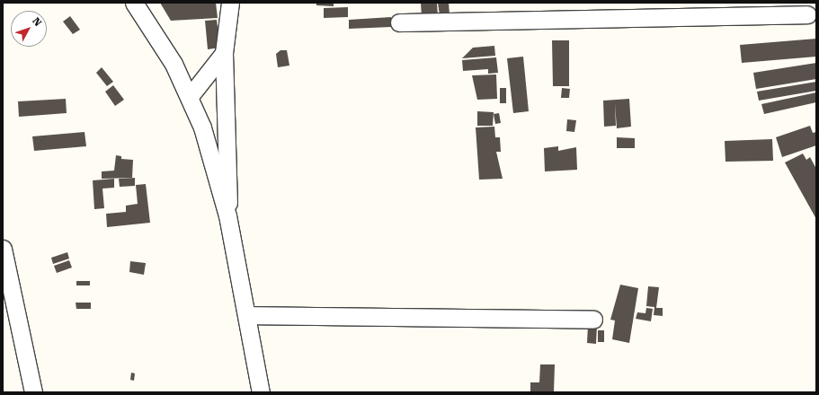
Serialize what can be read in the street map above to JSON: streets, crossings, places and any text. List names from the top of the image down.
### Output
{
  "north": "top right"
}
